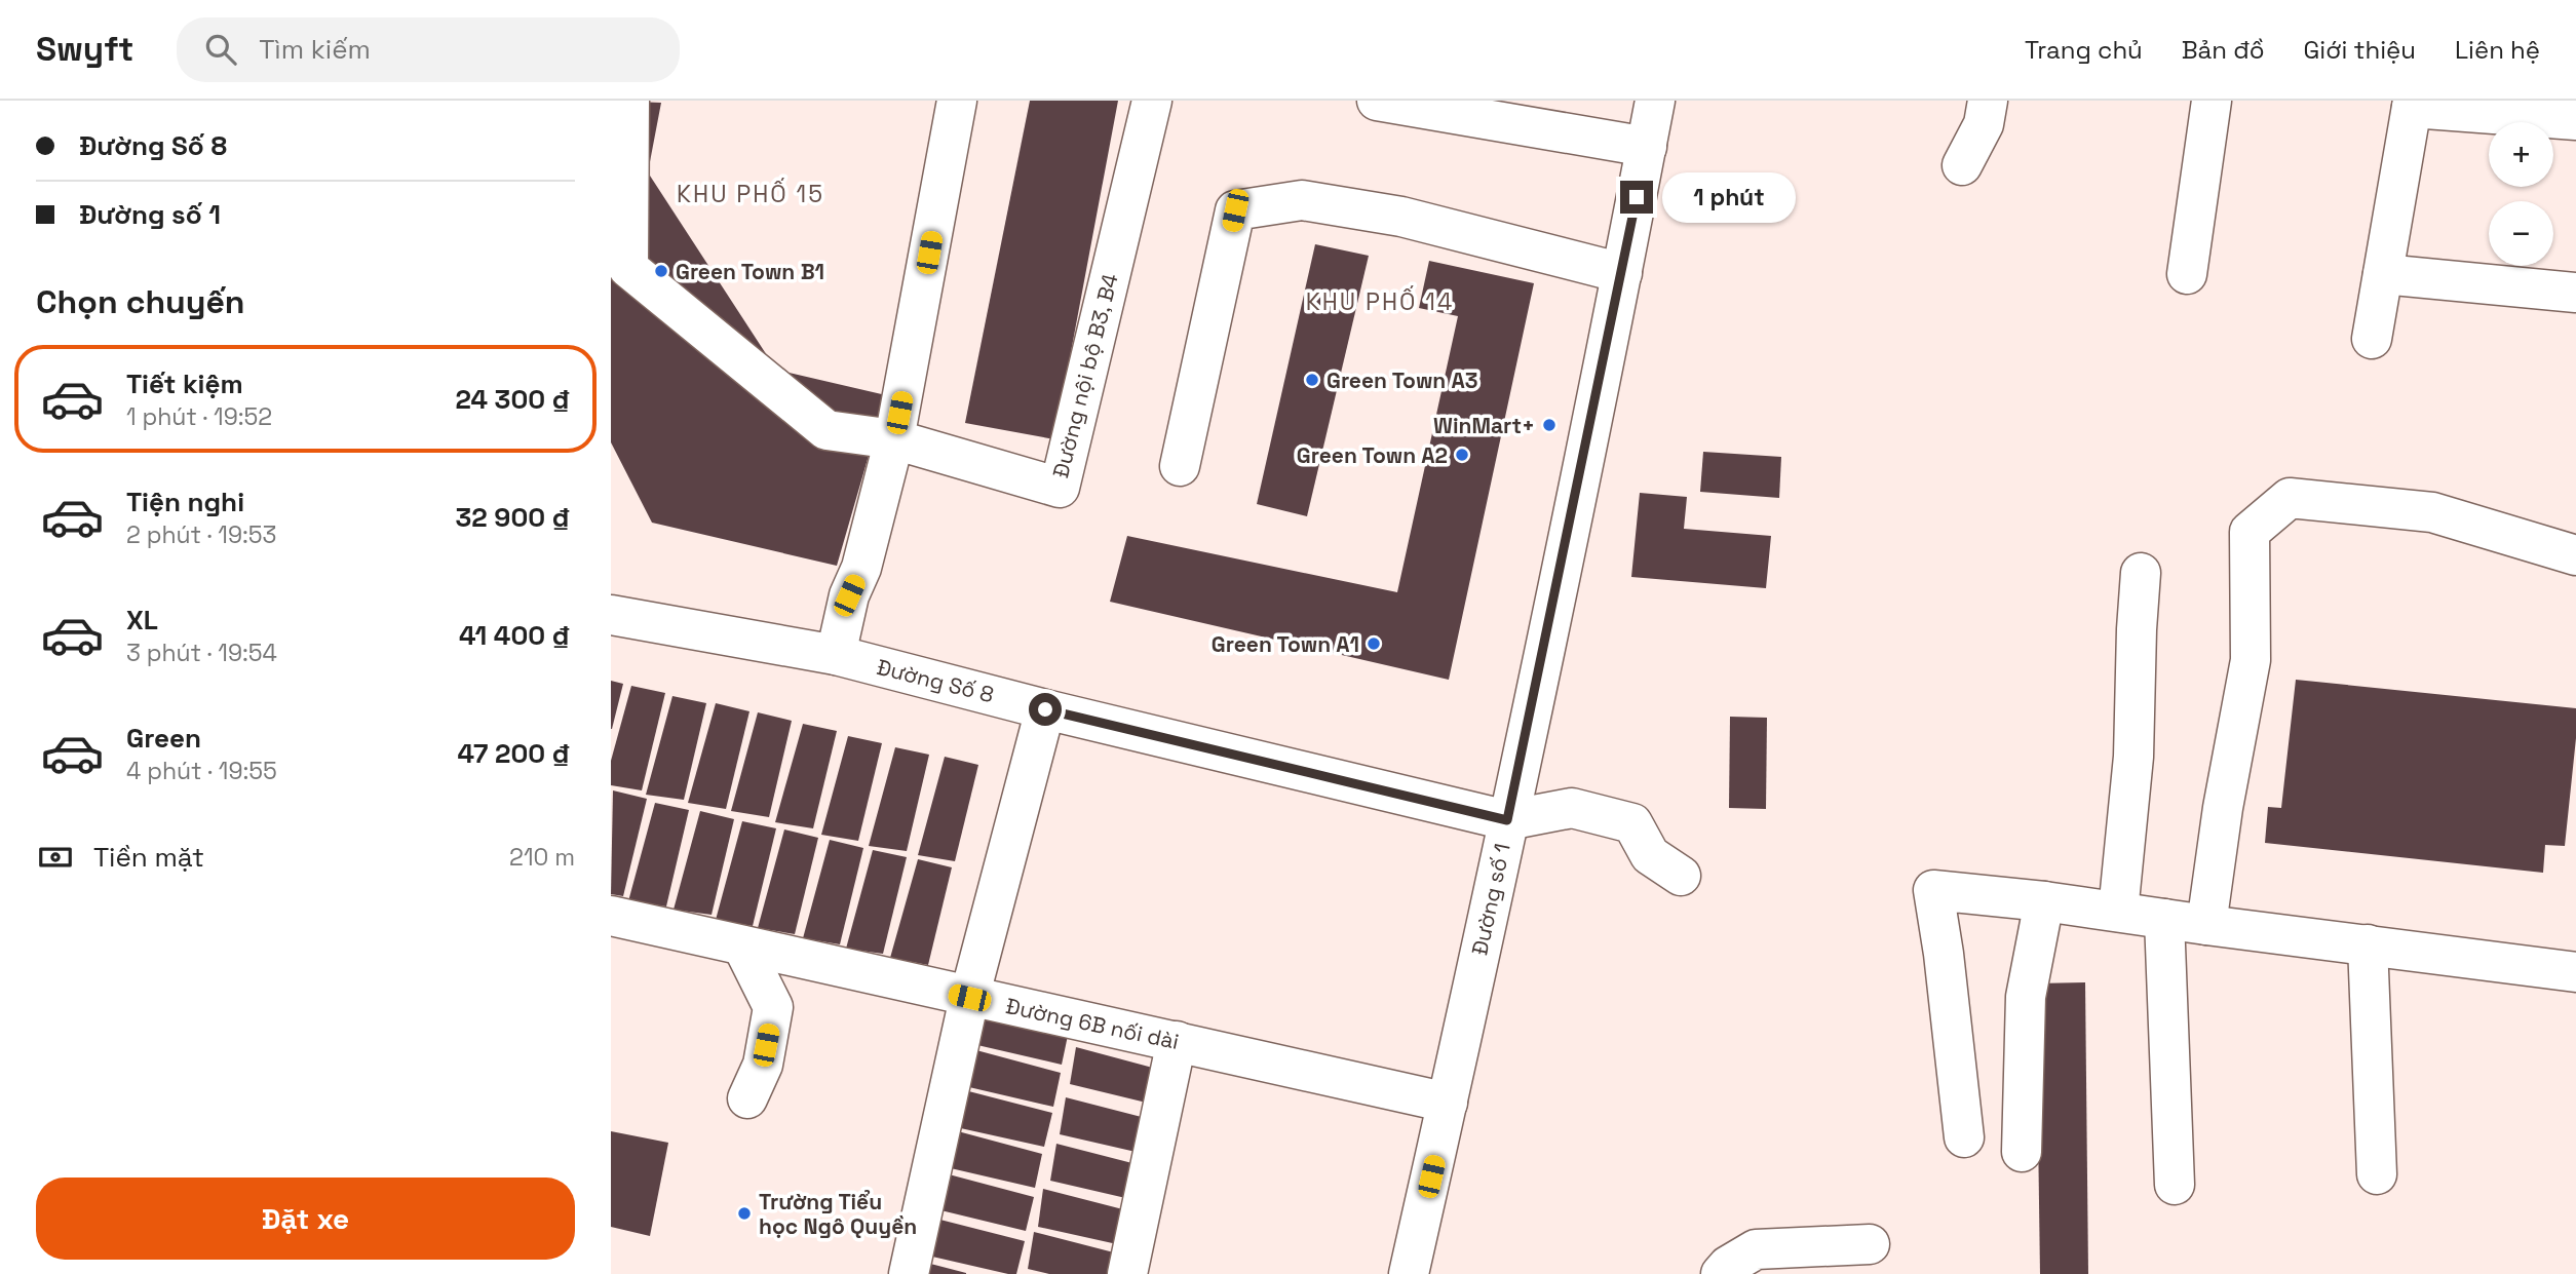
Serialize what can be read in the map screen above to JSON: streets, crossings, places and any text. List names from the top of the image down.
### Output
{
  "streets": {
    "street": [
      "Đường nội bộ B3, B4",
      "Đường Số 8",
      "Đường số 1",
      "Đường 6B nối dài"
    ]
  },
  "crossings": [
    ["Đường Số 8", "Đường số 1"],
    ["Đường số 1", "Đường 6B nối dài"]
  ],
  "districts": ["KHU PHỐ 15", "KHU PHỐ 14"],
  "places": [
    "Green Town B1",
    "Green Town A3",
    "WinMart+",
    "Green Town A2",
    "Green Town A1",
    "Trường Tiểu học Ngô Quyền"
  ],
  "page": {
    "header": "Swyft",
    "search": "Tìm kiếm",
    "nav": [
      "Trang chủ",
      "Bản đồ",
      "Giới thiệu",
      "Liên hệ"
    ],
    "banner": ["Đường Số 8", "Đường số 1"],
    "map_buttons": ["+", "−"],
    "bubble": "1 phút",
    "heading": "Chọn chuyến",
    "list": [
      {
        "name": "Tiết kiệm",
        "note": "1 phút · 19:52",
        "value": "24 300 ₫"
      },
      {
        "name": "Tiện nghi",
        "note": "2 phút · 19:53",
        "value": "32 900 ₫"
      },
      {
        "name": "XL",
        "note": "3 phút · 19:54",
        "value": "41 400 ₫"
      },
      {
        "name": "Green",
        "note": "4 phút · 19:55",
        "value": "47 200 ₫"
      }
    ],
    "pay": ["Tiền mặt", "210 m"],
    "buttons": "Đặt xe"
  }
}
